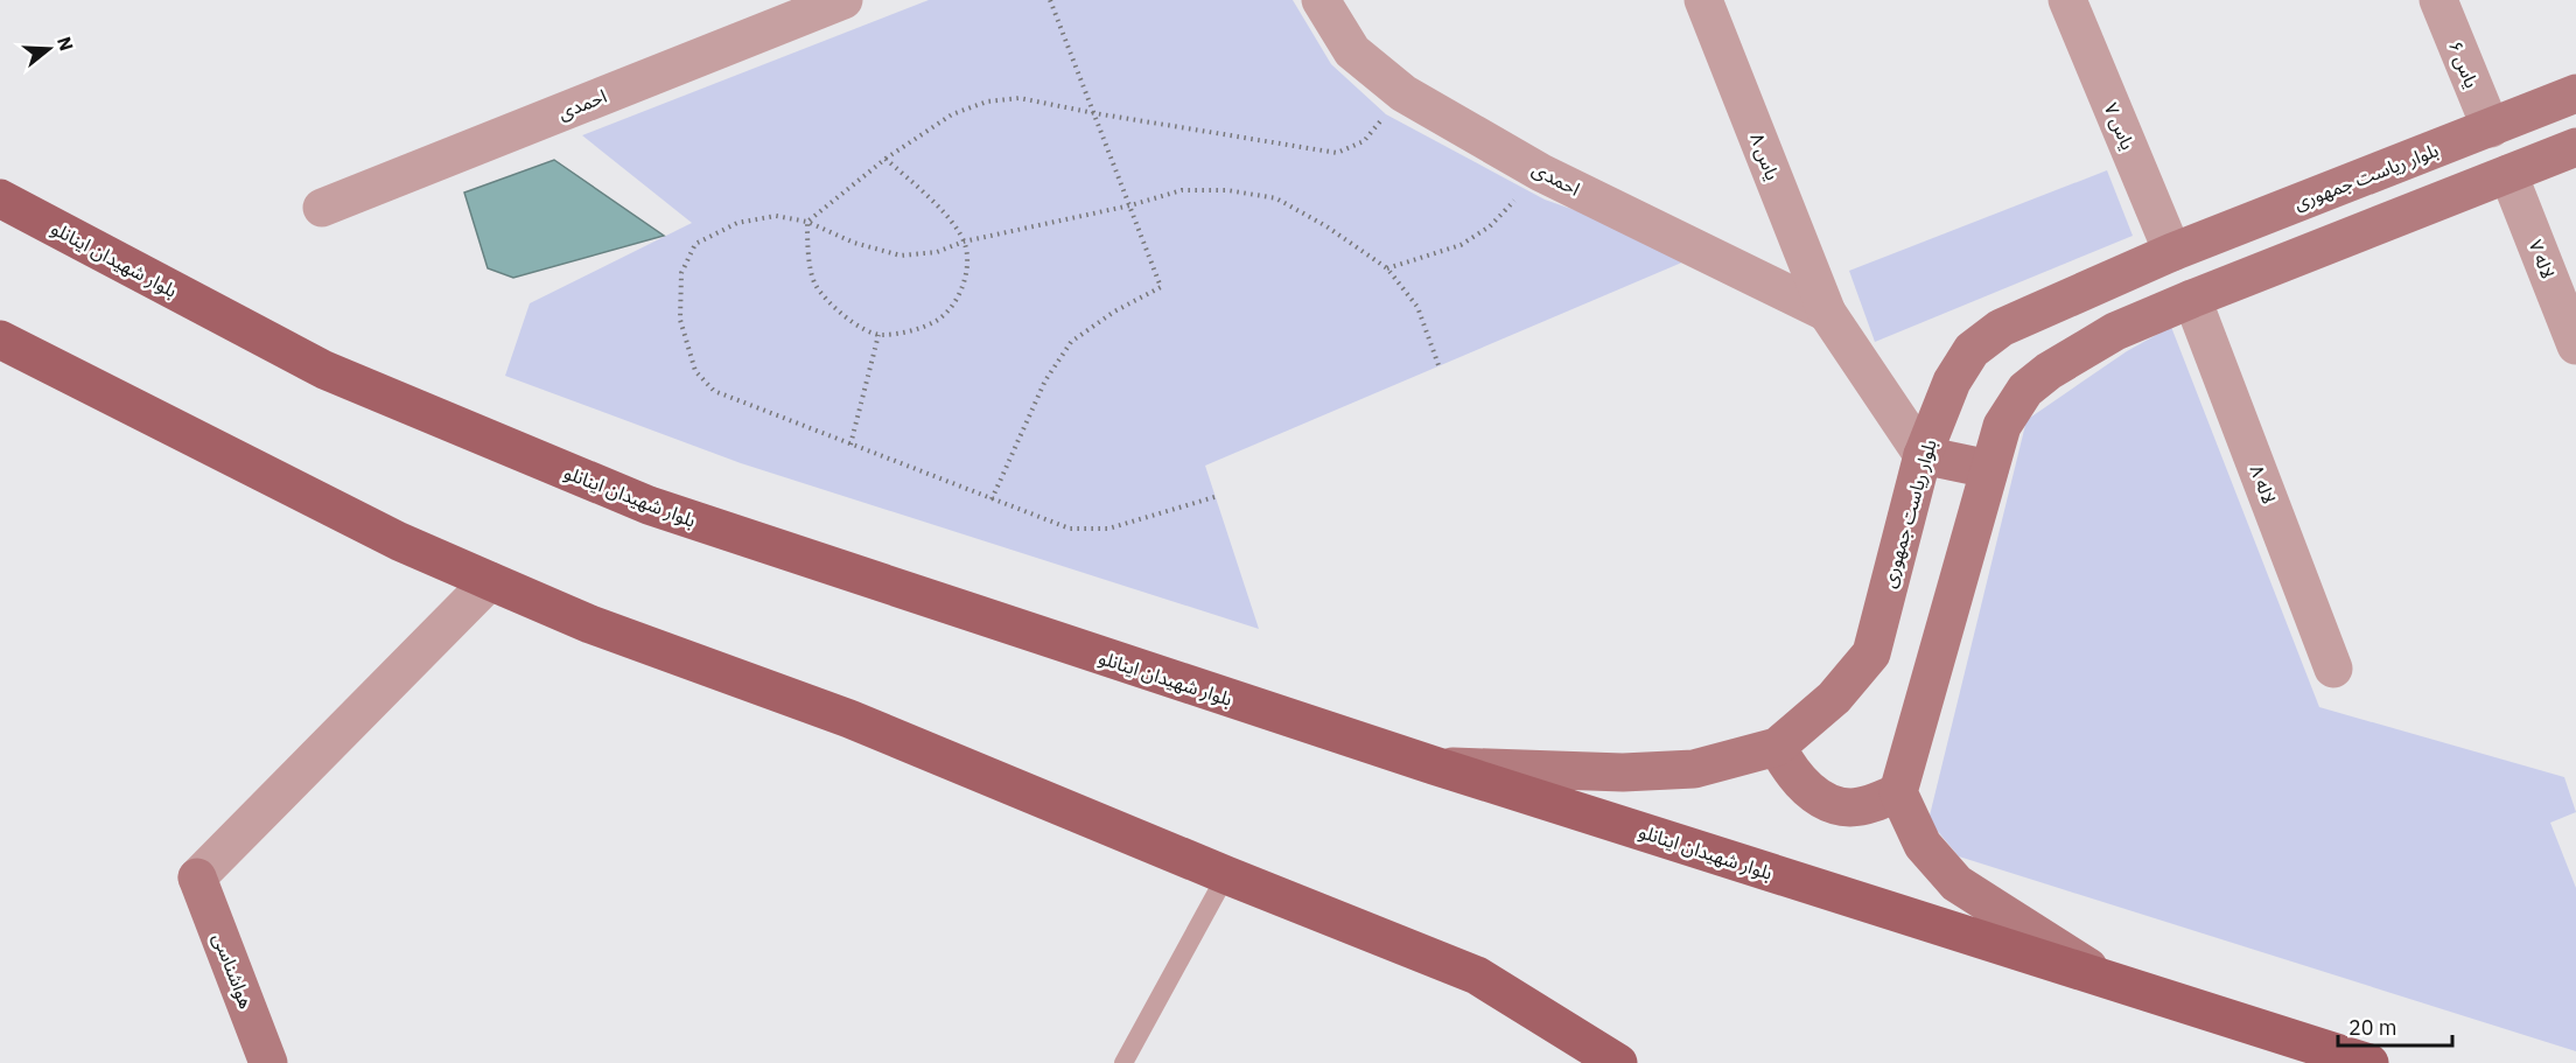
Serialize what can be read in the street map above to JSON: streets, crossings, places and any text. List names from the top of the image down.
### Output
{
  "streets": {
    "main road": ["بلوار شهیدان اینانلو"],
    "street": [
      "یاس ۶",
      "احمدی",
      "یاس ۷",
      "یاس ۸",
      "بلوار ریاست جمهوری",
      "لاله ۷",
      "لاله ۸",
      "هواشناسی"
    ]
  },
  "crossings": [
    ["یاس ۶", "بلوار ریاست جمهوری"],
    ["احمدی", "یاس ۸"],
    ["یاس ۷", "بلوار ریاست جمهوری"],
    ["یاس ۸", "بلوار ریاست جمهوری"],
    ["بلوار ریاست جمهوری", "بلوار شهیدان اینانلو"]
  ],
  "scale_bar": "20 m",
  "north": "right"
}
